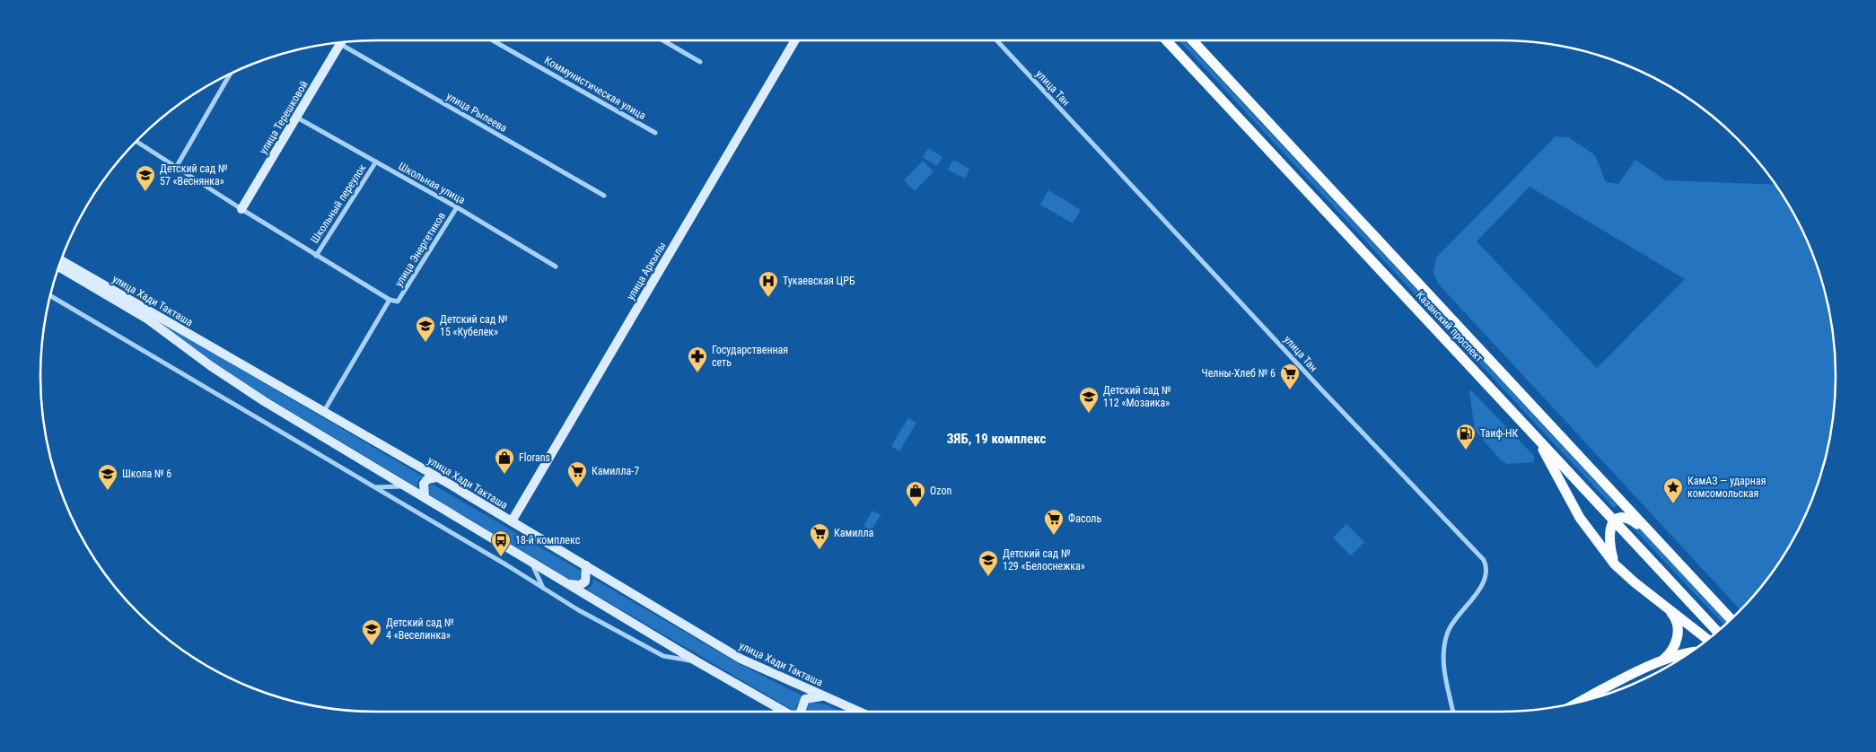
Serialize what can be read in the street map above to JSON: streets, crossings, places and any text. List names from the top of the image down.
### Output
{
  "streets": {
    "main road": [
      "улица Терешковой",
      "улица Аркылы",
      "улица Хади Такташа",
      "Казанский проспект"
    ],
    "street": [
      "Коммунистическая улица",
      "улица Тан",
      "улица Рылеева",
      "Школьная улица",
      "Школьный переулок",
      "улица Энергетиков"
    ]
  },
  "crossings": [
    ["улица Терешковой", "Школьная улица"],
    ["Школьная улица", "Школьный переулок"],
    ["Школьная улица", "улица Энергетиков"],
    ["улица Аркылы", "улица Хади Такташа"]
  ],
  "districts": ["ЗЯБ, 19 комплекс"],
  "places": {
    "school or university": [
      "Детский сад № 57 «Веснянка»",
      "Детский сад № 15 «Кубелек»",
      "Детский сад № 112 «Мозаика»",
      "Школа № 6",
      "Детский сад № 129 «Белоснежка»",
      "Детский сад № 4 «Веселинка»"
    ],
    "hospital": ["Тукаевская ЦРБ"],
    "pharmacy": ["Государственная сеть"],
    "supermarket": [
      "Челны-Хлеб № 6",
      "Камилла-7",
      "Фасоль",
      "Камилла"
    ],
    "fuel station": ["Таиф-НК"],
    "shop": ["Florans", "Ozon"],
    "place": ["КамАЗ — ударная комсомольская"],
    "bus stop": ["18-й комплекс"]
  }
}
